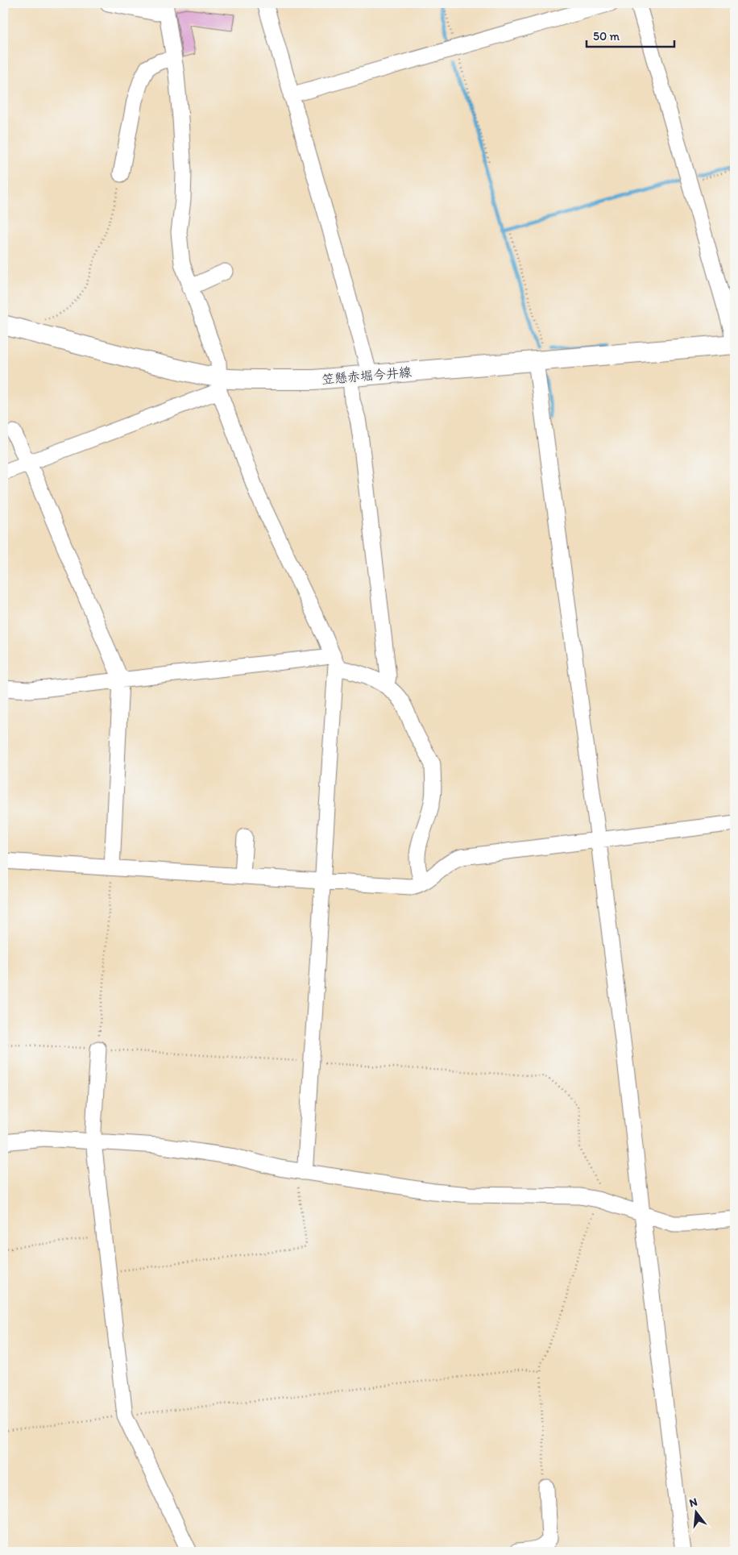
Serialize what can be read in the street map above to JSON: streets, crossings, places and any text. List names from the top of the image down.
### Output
{
  "streets": {
    "main road": ["笠懸赤堀今井線"]
  },
  "scale_bar": "50 m",
  "north": "top"
}
